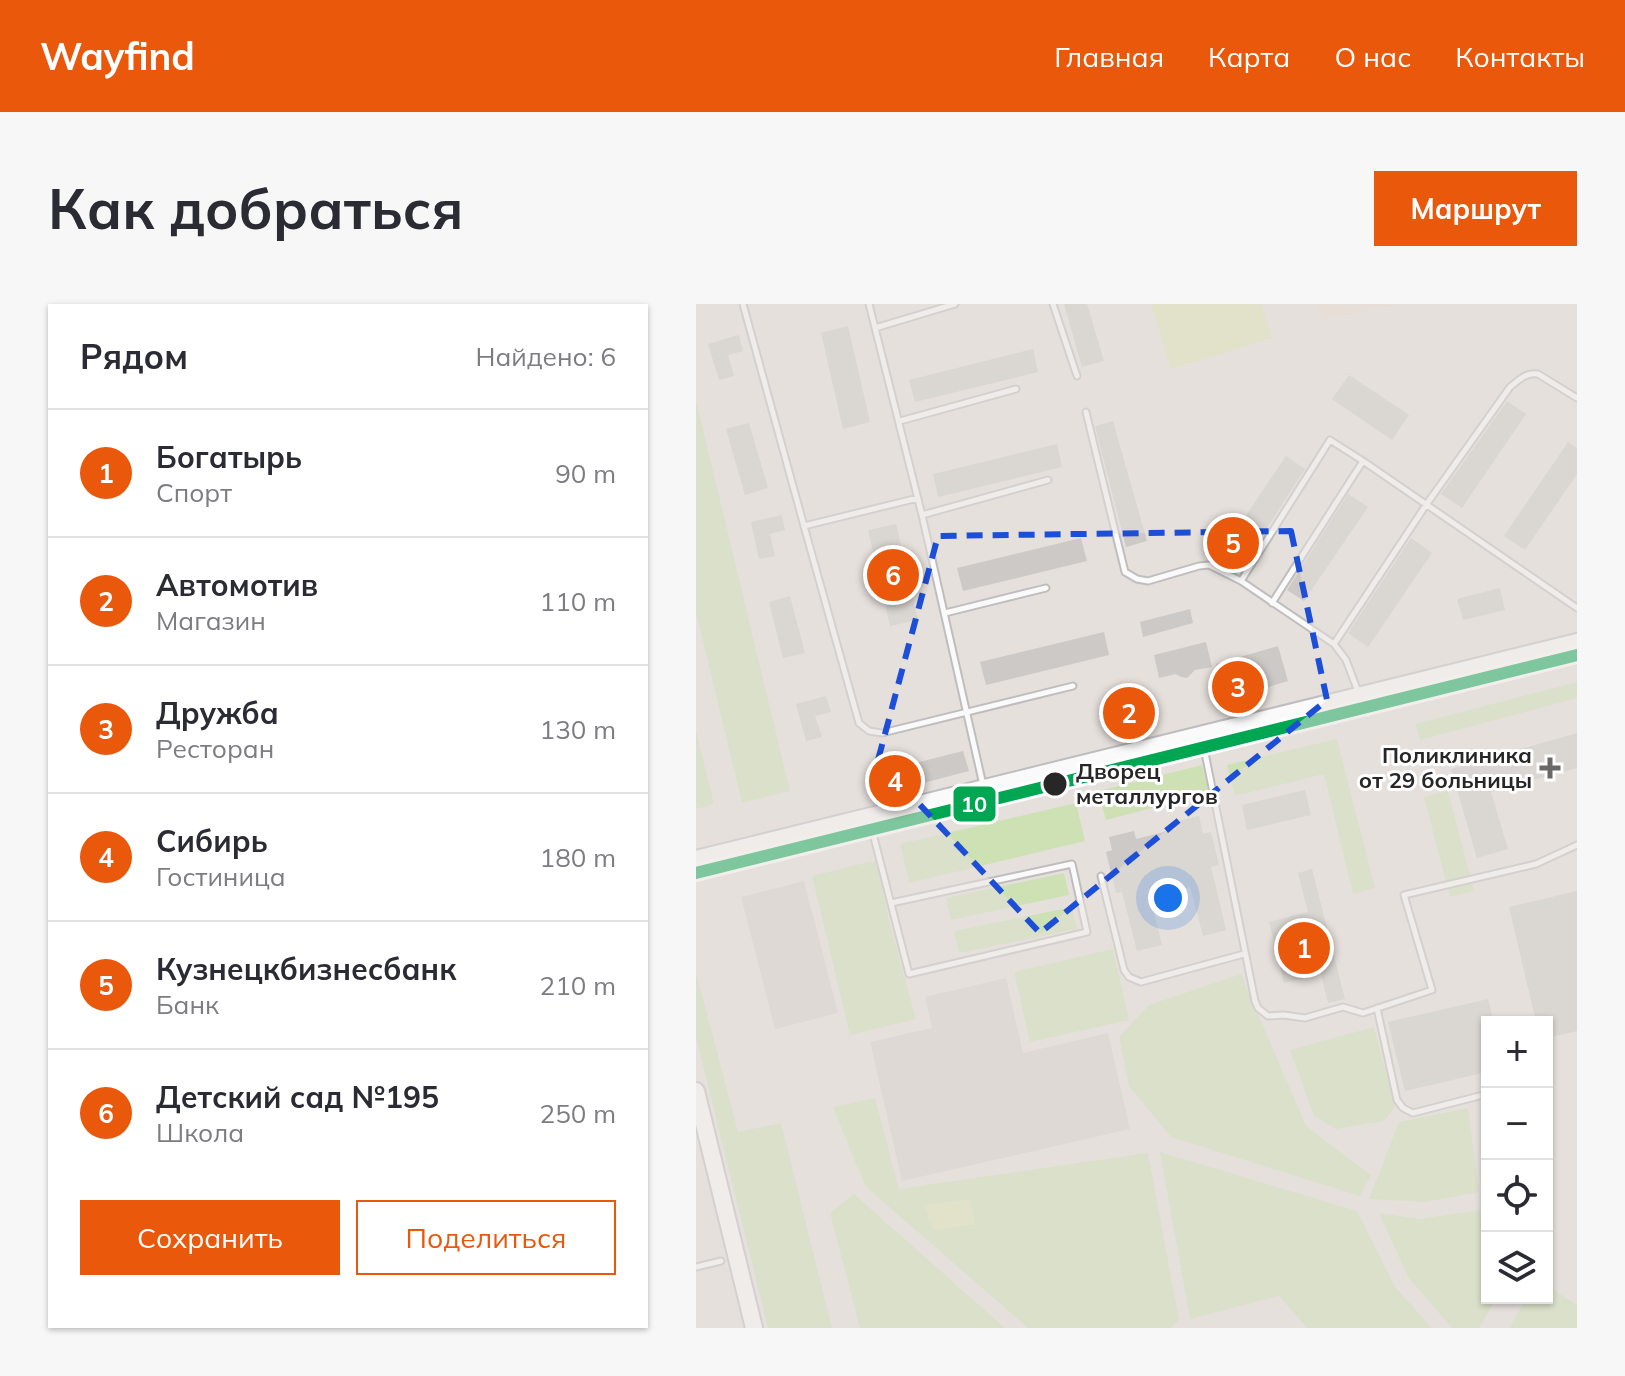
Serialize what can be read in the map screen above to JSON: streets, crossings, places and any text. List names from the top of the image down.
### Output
{
  "places": {
    "health": ["Поликлиника от 29 больницы"],
    "other": ["Дворец металлургов"]
  },
  "lines": ["transit line 10"],
  "page": {
    "header": "Wayfind",
    "nav": [
      "Главная",
      "Карта",
      "О нас",
      "Контакты"
    ],
    "buttons": [
      "Маршрут",
      ["Сохранить", "Поделиться"]
    ],
    "title": "Как добраться",
    "heading": ["Рядом", "Найдено: 6"],
    "list": [
      {
        "mark": "1",
        "name": "Богатырь",
        "note": "Спорт",
        "value": "90 m"
      },
      {
        "mark": "2",
        "name": "Автомотив",
        "note": "Магазин",
        "value": "110 m"
      },
      {
        "mark": "3",
        "name": "Дружба",
        "note": "Ресторан",
        "value": "130 m"
      },
      {
        "mark": "4",
        "name": "Сибирь",
        "note": "Гостиница",
        "value": "180 m"
      },
      {
        "mark": "5",
        "name": "Кузнецкбизнесбанк",
        "note": "Банк",
        "value": "210 m"
      },
      {
        "mark": "6",
        "name": "Детский сад №195",
        "note": "Школа",
        "value": "250 m"
      }
    ],
    "pins": [
      "5",
      "6",
      "3",
      "2",
      "4",
      "1"
    ],
    "map_buttons": ["+", "−"]
  }
}
